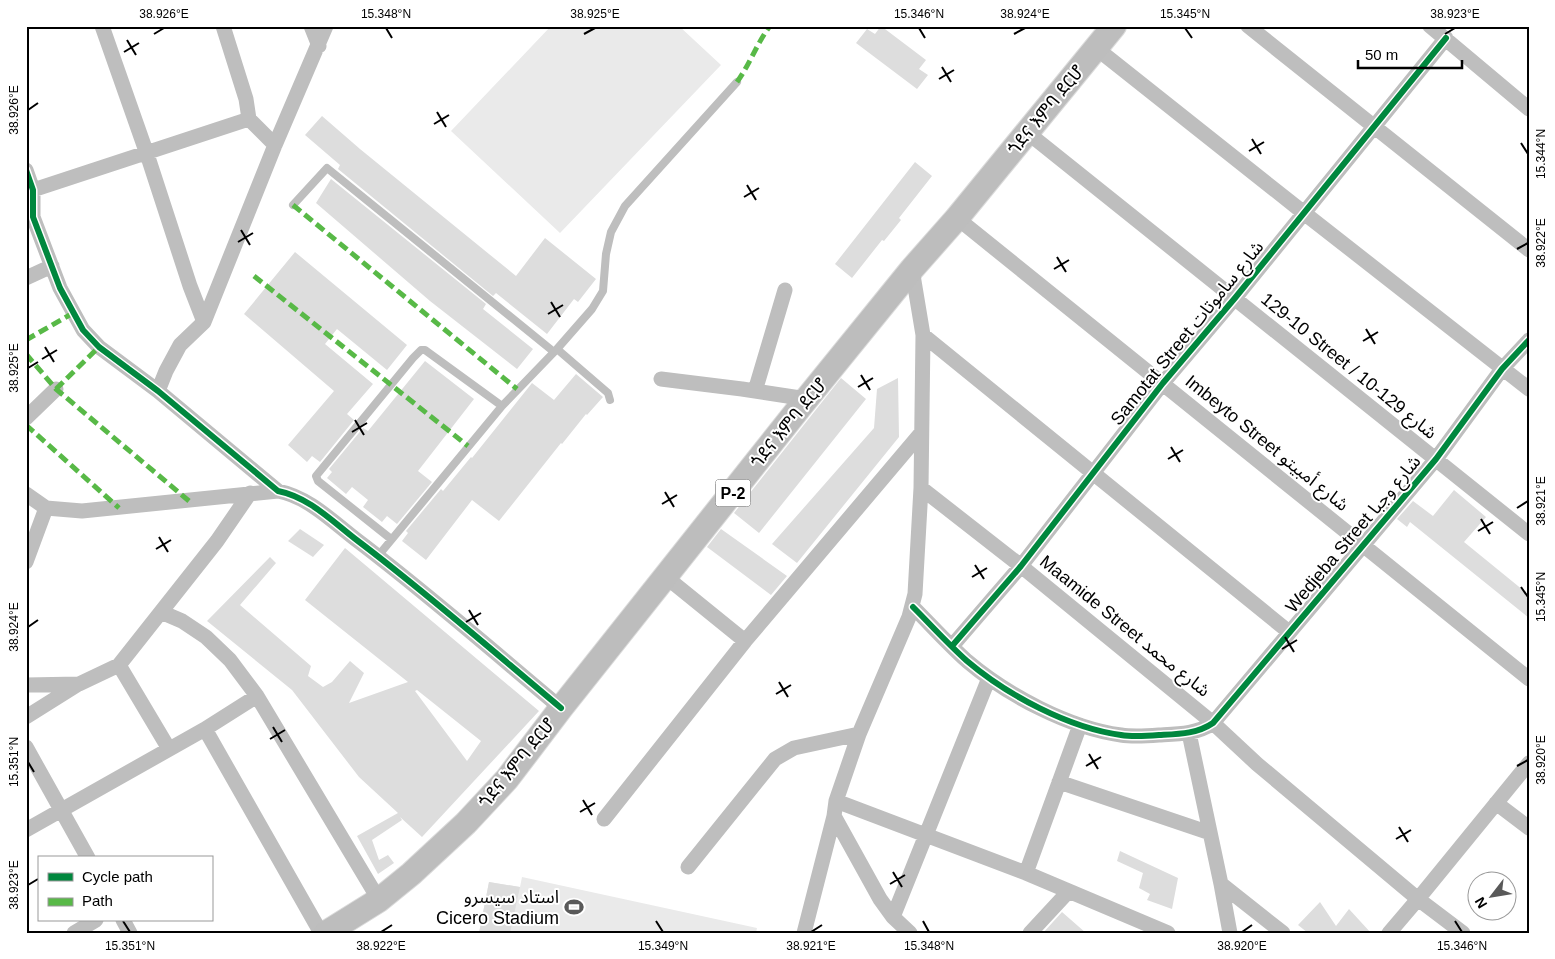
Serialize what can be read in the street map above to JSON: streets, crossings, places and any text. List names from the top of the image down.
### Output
{
  "streets": {
    "highway": ["ጎደና እምባ ደርሆ", "P-2"],
    "street": [
      "Samotat Street شارع ساموتات",
      "129-10 Street / شارع 129-10",
      "Imbeyto Street شارع أمبيتو",
      "Wedjeba Street شارع وجبا",
      "Maamide Street شارع محمد"
    ]
  },
  "crossings": [
    ["ጎደና እምባ ደርሆ", "129-10 Street / شارع 129-10"],
    ["ጎደና እምባ ደርሆ", "Imbeyto Street شارع أمبيتو"],
    ["Samotat Street شارع ساموتات", "129-10 Street / شارع 129-10"],
    ["Samotat Street شارع ساموتات", "Imbeyto Street شارع أمبيتو"],
    ["Samotat Street شارع ساموتات", "Wedjeba Street شارع وجبا"],
    ["Samotat Street شارع ساموتات", "Maamide Street شارع محمد"],
    ["129-10 Street / شارع 129-10", "Wedjeba Street شارع وجبا"],
    ["Imbeyto Street شارع أمبيتو", "Wedjeba Street شارع وجبا"],
    ["Wedjeba Street شارع وجبا", "Maamide Street شارع محمد"]
  ],
  "places": {
    "sports": ["استاد سيسرو Cicero Stadium"]
  },
  "legend": ["Cycle path", "Path"],
  "scale_bar": "50 m",
  "north": "bottom left",
  "coordinates": [
    "38.926°E",
    "15.348°N",
    "38.925°E",
    "15.346°N",
    "38.924°E",
    "15.345°N",
    "38.923°E",
    "15.344°N",
    "38.922°E",
    "38.921°E",
    "38.920°E",
    "15.351°N",
    "15.349°N"
  ]
}
